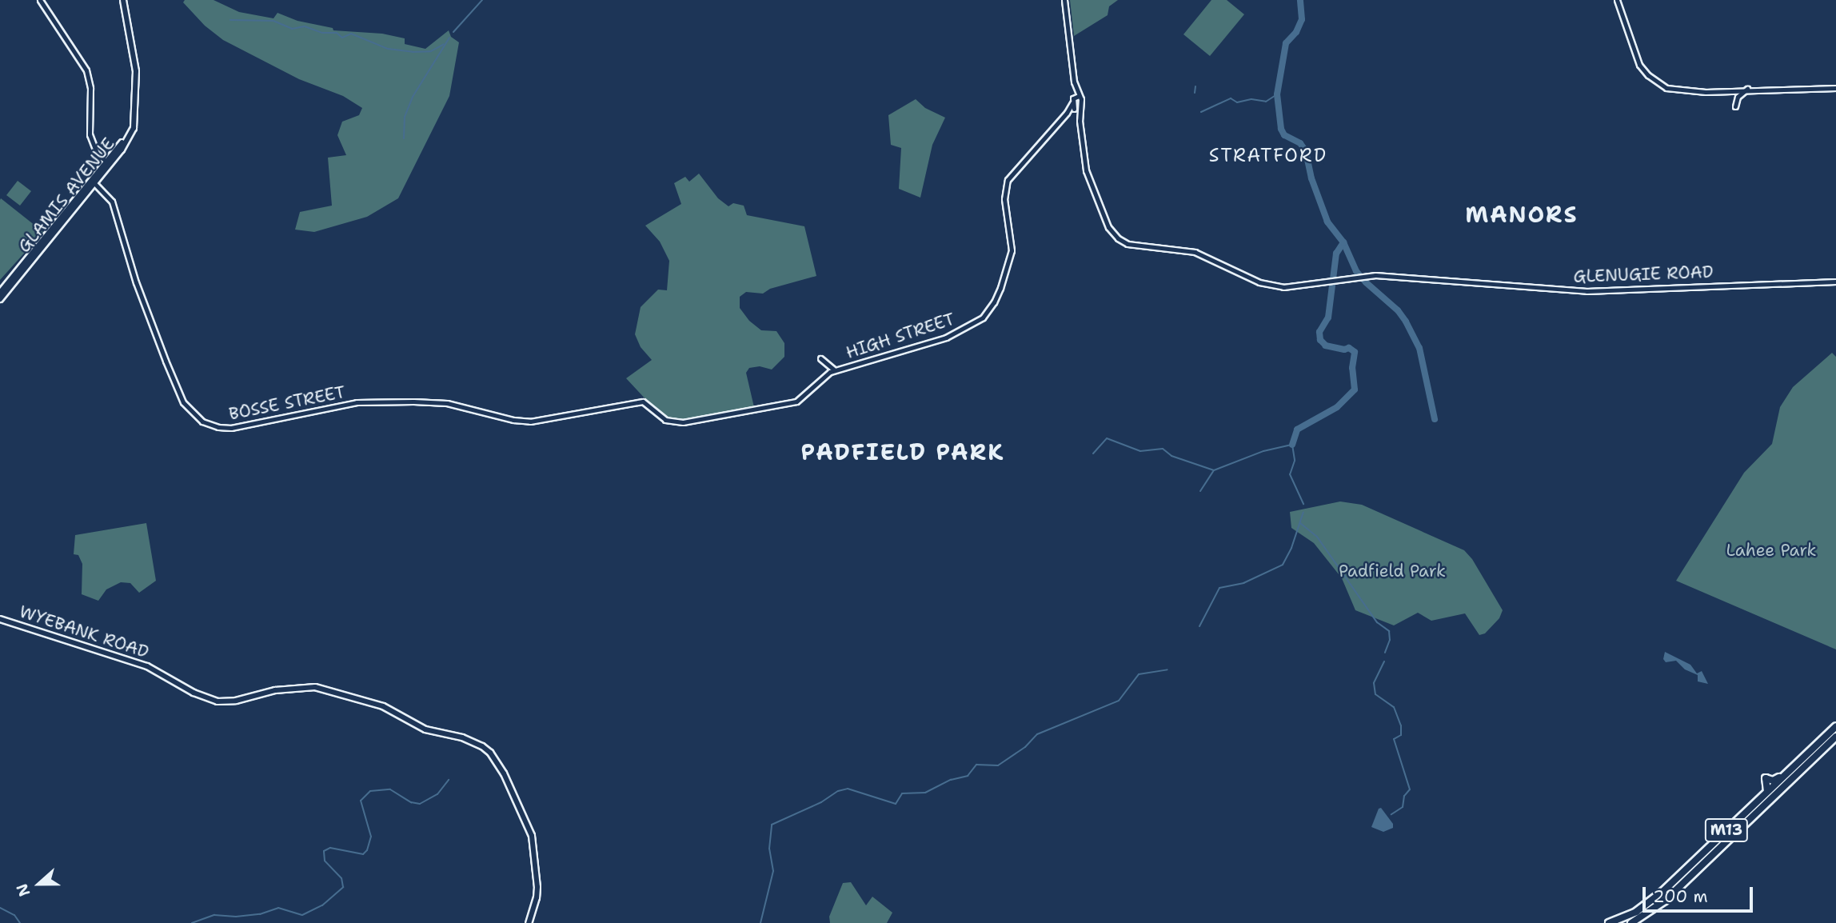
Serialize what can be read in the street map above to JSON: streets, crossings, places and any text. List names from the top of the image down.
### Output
{
  "streets": {
    "highway": ["M13"],
    "main road": ["GLAMIS AVENUE", "WYEBANK ROAD"],
    "street": ["GLENUGIE ROAD", "HIGH STREET", "BOSSE STREET"]
  },
  "crossings": [
    ["GLAMIS AVENUE", "BOSSE STREET"],
    ["GLENUGIE ROAD", "HIGH STREET"],
    ["HIGH STREET", "BOSSE STREET"]
  ],
  "districts": ["STRATFORD", "MANORS", "PADFIELD PARK"],
  "parks": ["Lahee Park", "Padfield Park"],
  "scale_bar": "200 m",
  "north": "left"
}
